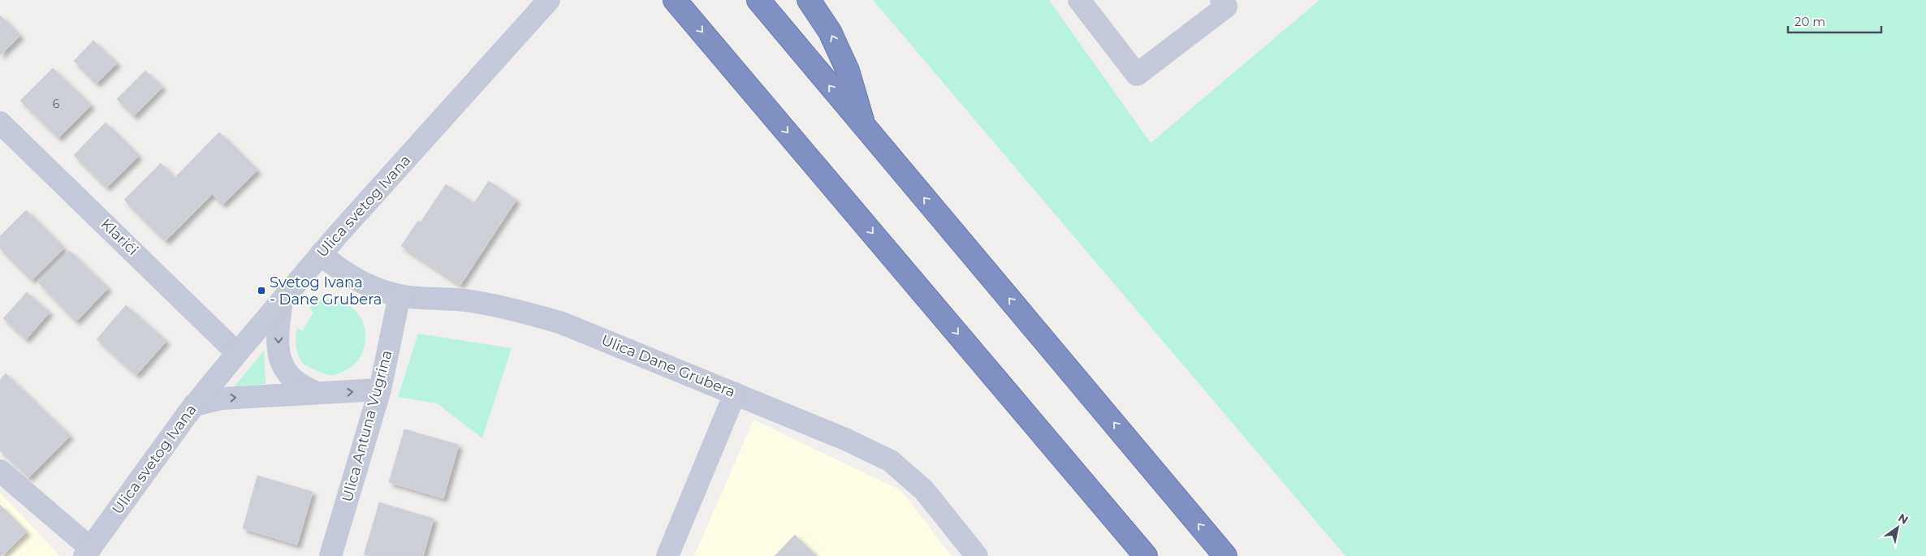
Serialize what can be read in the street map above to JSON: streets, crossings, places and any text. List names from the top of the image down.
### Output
{
  "streets": {
    "street": [
      "Ulica svetog Ivana",
      "Klarići",
      "Ulica Dane Grubera",
      "Ulica Antuna Vugrina"
    ]
  },
  "crossings": [
    ["Ulica svetog Ivana", "Klarići"],
    ["Ulica svetog Ivana", "Ulica Dane Grubera"],
    ["Ulica svetog Ivana", "Ulica Antuna Vugrina"],
    ["Ulica Dane Grubera", "Ulica Antuna Vugrina"]
  ],
  "places": {
    "transit": ["Svetog Ivana - Dane Grubera"]
  },
  "house_numbers": ["6"],
  "scale_bar": "20 m",
  "north": "top right"
}
